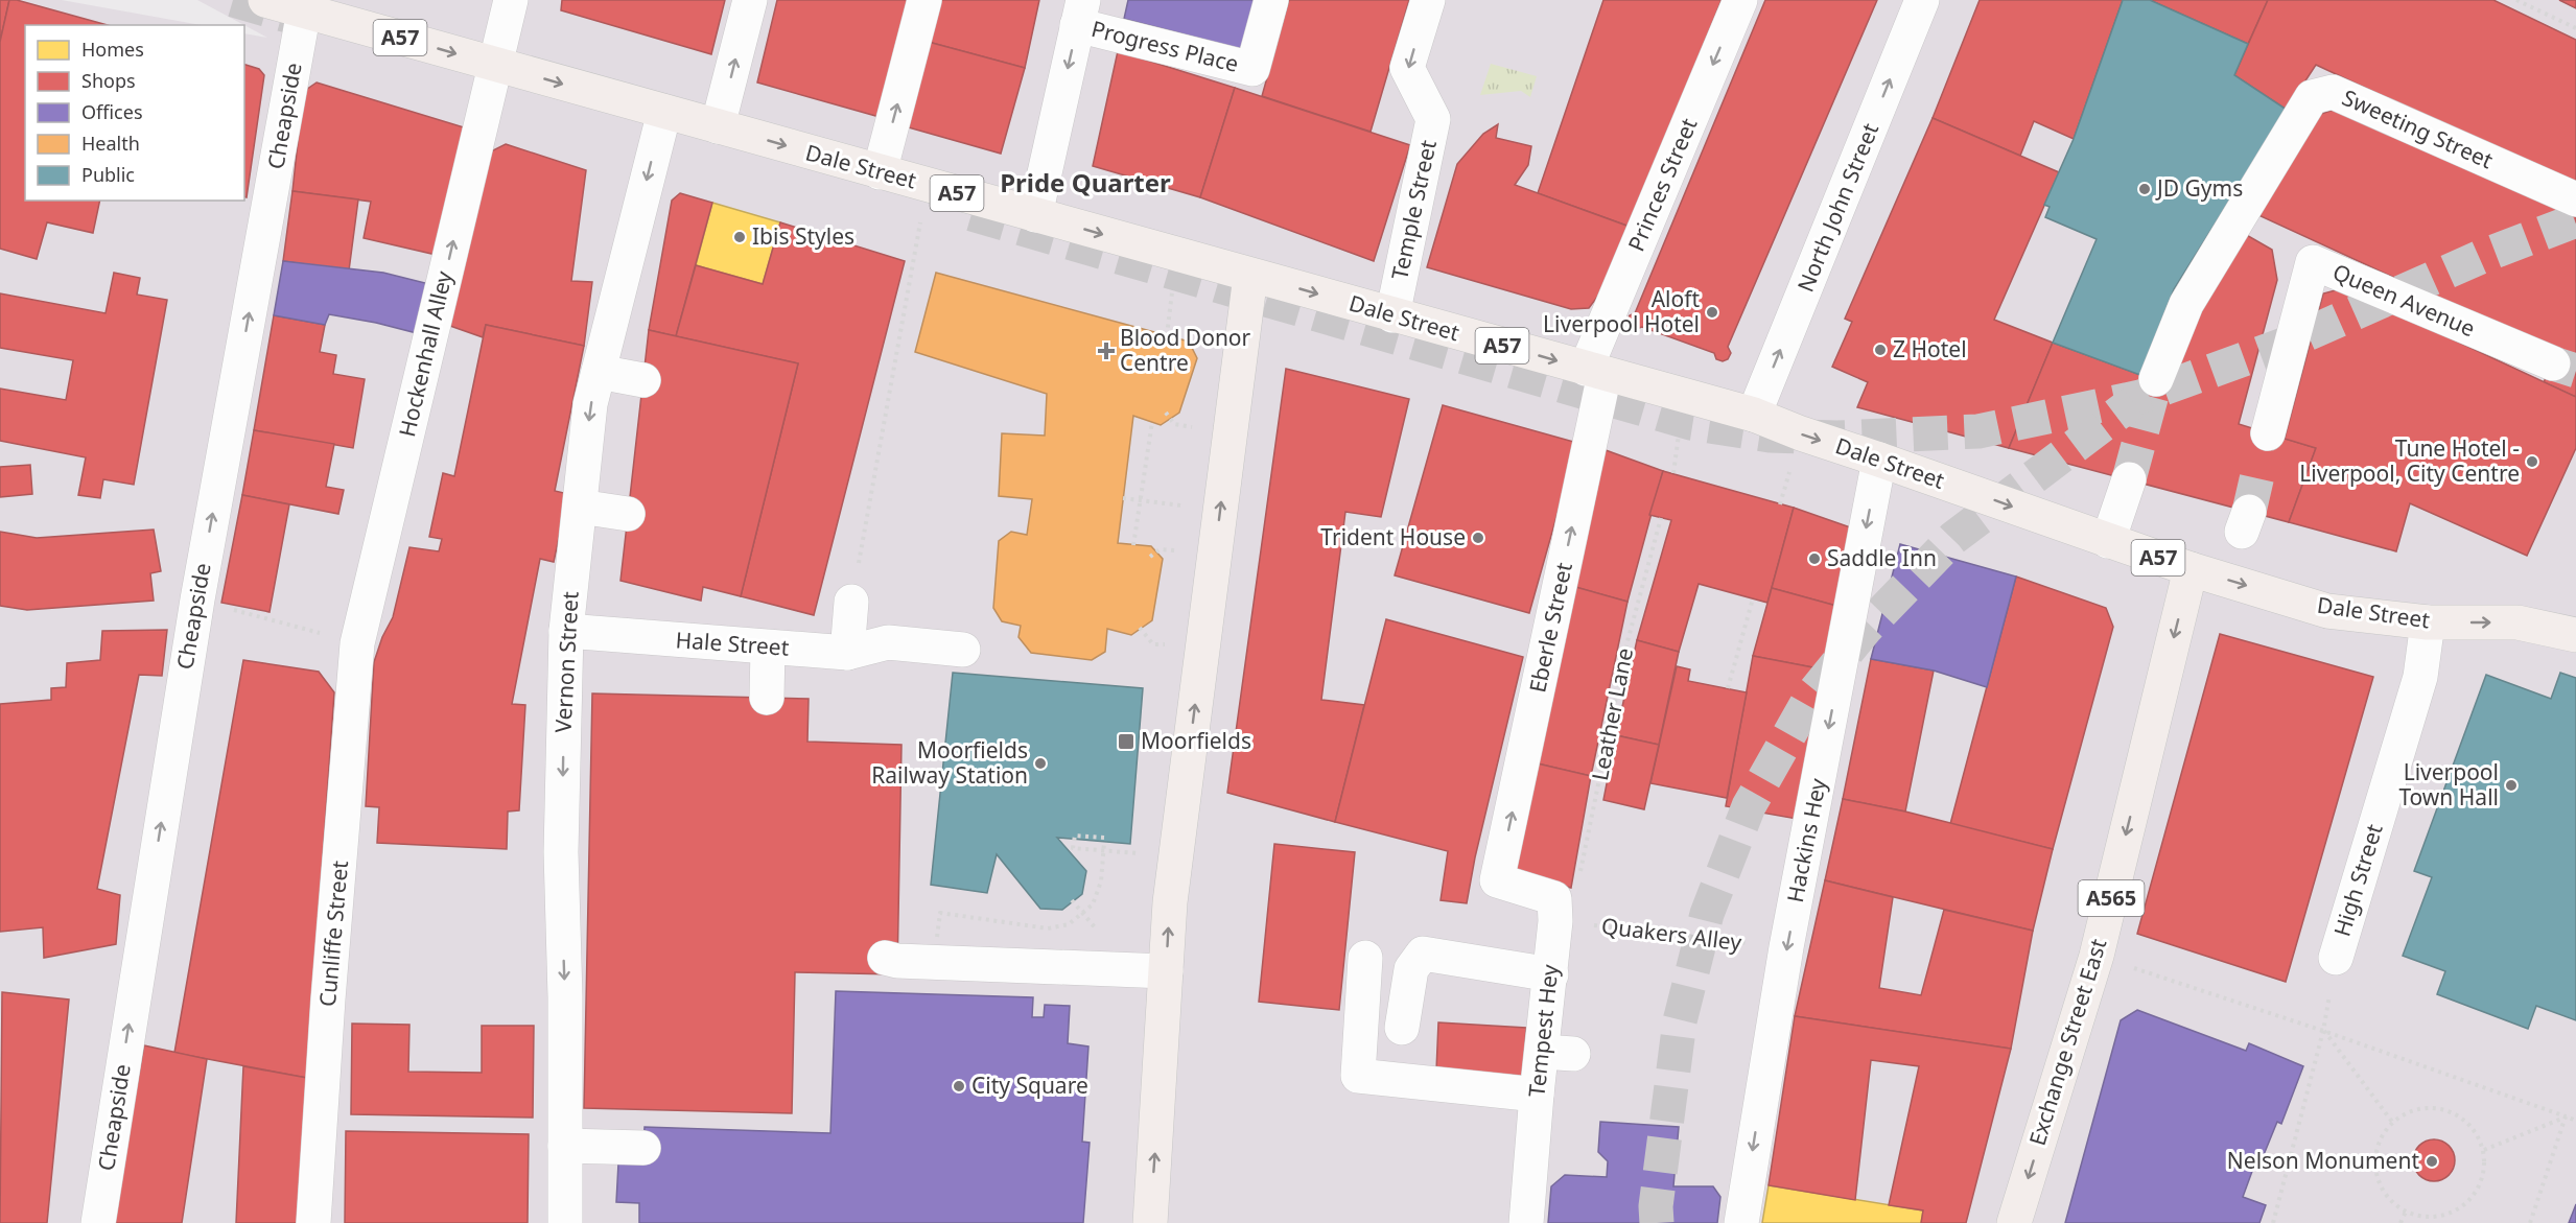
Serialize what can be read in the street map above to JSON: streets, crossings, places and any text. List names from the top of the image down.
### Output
{
  "streets": {
    "main road": [
      "A57",
      "Dale Street",
      "A565",
      "Exchange Street East"
    ],
    "street": [
      "Progress Place",
      "Cheapside",
      "Sweeting Street",
      "Princes Street",
      "North John Street",
      "Temple Street",
      "Queen Avenue",
      "Hockenhall Alley",
      "Eberle Street",
      "Hale Street",
      "Vernon Street",
      "Hackins Hey",
      "High Street",
      "Cunliffe Street",
      "Tempest Hey"
    ],
    "path": ["Leather Lane", "Quakers Alley"]
  },
  "crossings": [
    ["Cheapside", "Dale Street"],
    ["Dale Street", "Princes Street"],
    ["Dale Street", "North John Street"],
    ["Dale Street", "Temple Street"],
    ["Dale Street", "Hockenhall Alley"],
    ["Dale Street", "Eberle Street"],
    ["Dale Street", "Vernon Street"],
    ["Dale Street", "Hackins Hey"],
    ["Dale Street", "High Street"],
    ["Dale Street", "Exchange Street East"],
    ["Princes Street", "Eberle Street"],
    ["Hockenhall Alley", "Cunliffe Street"],
    ["Eberle Street", "Leather Lane"],
    ["Eberle Street", "Quakers Alley"],
    ["Eberle Street", "Tempest Hey"],
    ["Hale Street", "Vernon Street"],
    ["Leather Lane", "Quakers Alley"],
    ["Leather Lane", "Tempest Hey"],
    ["Hackins Hey", "Quakers Alley"],
    ["Quakers Alley", "Tempest Hey"]
  ],
  "one_way": [
    "Cheapside",
    "Dale Street",
    "Princes Street",
    "North John Street",
    "Temple Street",
    "Hockenhall Alley",
    "Eberle Street",
    "Vernon Street",
    "Hackins Hey",
    "Exchange Street East"
  ],
  "districts": ["Pride Quarter"],
  "places": {
    "other": [
      "JD Gyms",
      "Ibis Styles",
      "Aloft Liverpool Hotel",
      "Z Hotel",
      "Tune Hotel - Liverpool, City Centre",
      "Trident House",
      "Saddle Inn",
      "Moorfields Railway Station",
      "Liverpool Town Hall",
      "City Square",
      "Nelson Monument"
    ],
    "health": ["Blood Donor Centre"],
    "transit": ["Moorfields"]
  },
  "legend": [
    "Homes",
    "Shops",
    "Offices",
    "Health",
    "Public"
  ]
}
